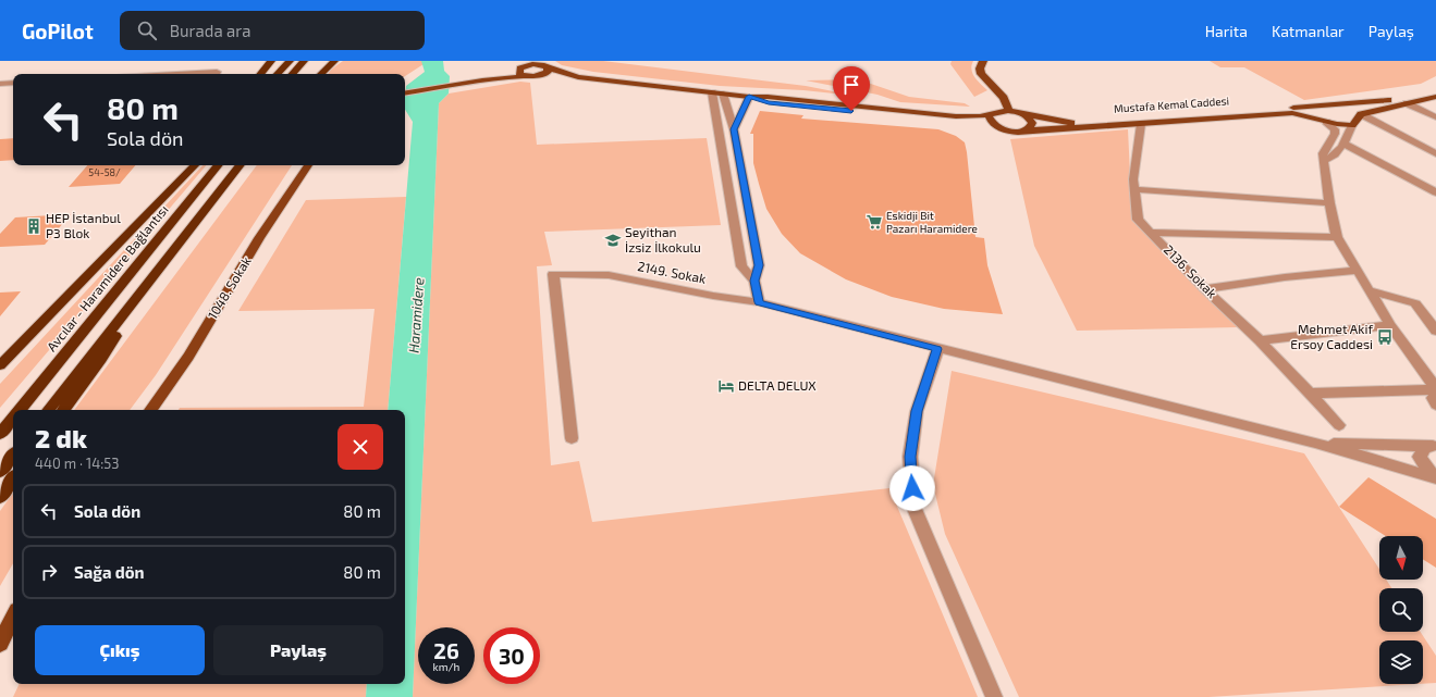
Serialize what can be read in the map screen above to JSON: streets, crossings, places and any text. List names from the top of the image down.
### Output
{
  "streets": {
    "highway": ["Avcılar - Haramidere Bağlantısı"],
    "main road": ["Mustafa Kemal Caddesi", "1048. Sokak"],
    "street": ["2136. Sokak", "2149. Sokak"]
  },
  "crossings": [
    ["Mustafa Kemal Caddesi", "2136. Sokak"]
  ],
  "water": ["Haramidere"],
  "places": {
    "supermarket": ["Eskidji Bit Pazarı Haramidere"],
    "building": ["HEP İstanbul P3 Blok"],
    "school or university": ["Seyithan İzsiz İlkokulu"],
    "bus stop": ["Mehmet Akif Ersoy Caddesi"],
    "hotel": ["DELTA DELUX"]
  },
  "house_numbers": ["54-58/"],
  "north": "bottom",
  "page": {
    "header": "GoPilot",
    "search": "Burada ara",
    "nav": ["Harita", "Katmanlar", "Paylaş"],
    "turn": ["80 m", "Sola dön"],
    "heading": ["2 dk", "440 m · 14:53"],
    "list": [
      {
        "name": "Sola dön",
        "value": "80 m"
      },
      {
        "name": "Sağa dön",
        "value": "80 m"
      }
    ],
    "buttons": ["Çıkış", "Paylaş"],
    "speed": "26 km/h",
    "limit": "30"
  }
}
